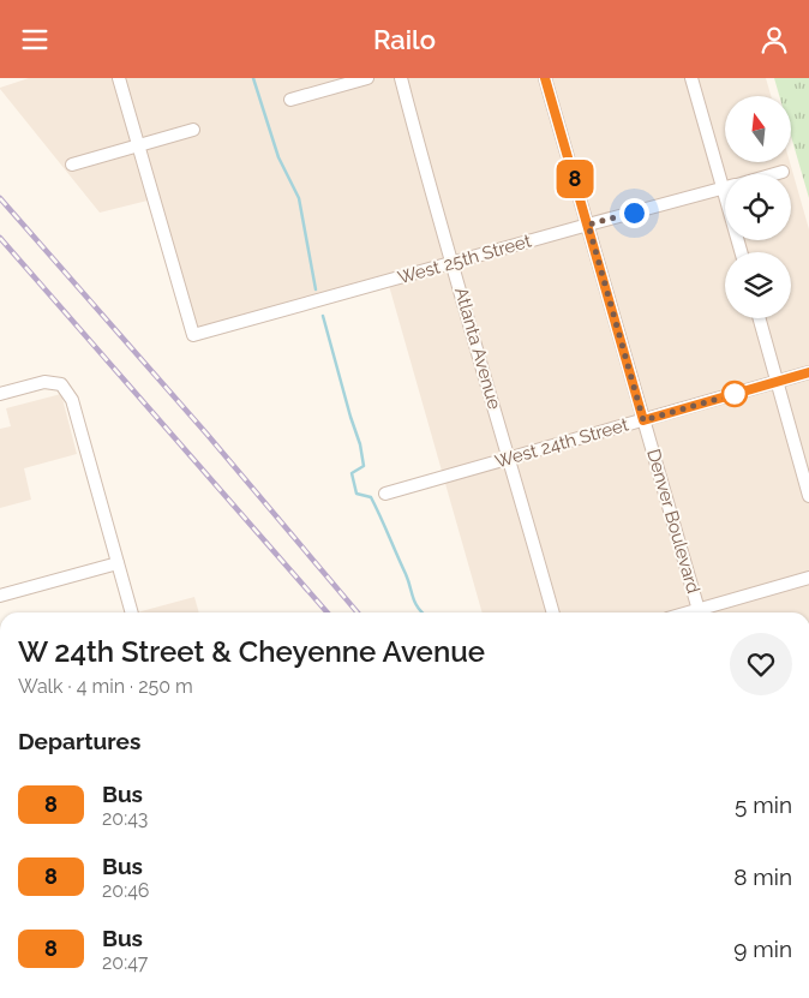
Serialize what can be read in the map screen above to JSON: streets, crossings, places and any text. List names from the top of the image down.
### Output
{
  "streets": {
    "street": [
      "West 25th Street",
      "Atlanta Avenue",
      "West 24th Street",
      "Denver Boulevard"
    ]
  },
  "crossings": [
    ["West 25th Street", "Atlanta Avenue"],
    ["West 25th Street", "Denver Boulevard"],
    ["Atlanta Avenue", "West 24th Street"],
    ["West 24th Street", "Denver Boulevard"]
  ],
  "lines": ["bus line 8"],
  "north": "top",
  "page": {
    "header": "Railo",
    "on_map": "8",
    "heading": [
      ["W 24th Street & Cheyenne Avenue", "Walk · 4 min · 250 m"],
      "Departures"
    ],
    "list": [
      {
        "mark": "8",
        "name": "Bus",
        "note": "20:43",
        "value": "5 min"
      },
      {
        "mark": "8",
        "name": "Bus",
        "note": "20:46",
        "value": "8 min"
      },
      {
        "mark": "8",
        "name": "Bus",
        "note": "20:47",
        "value": "9 min"
      }
    ]
  }
}
